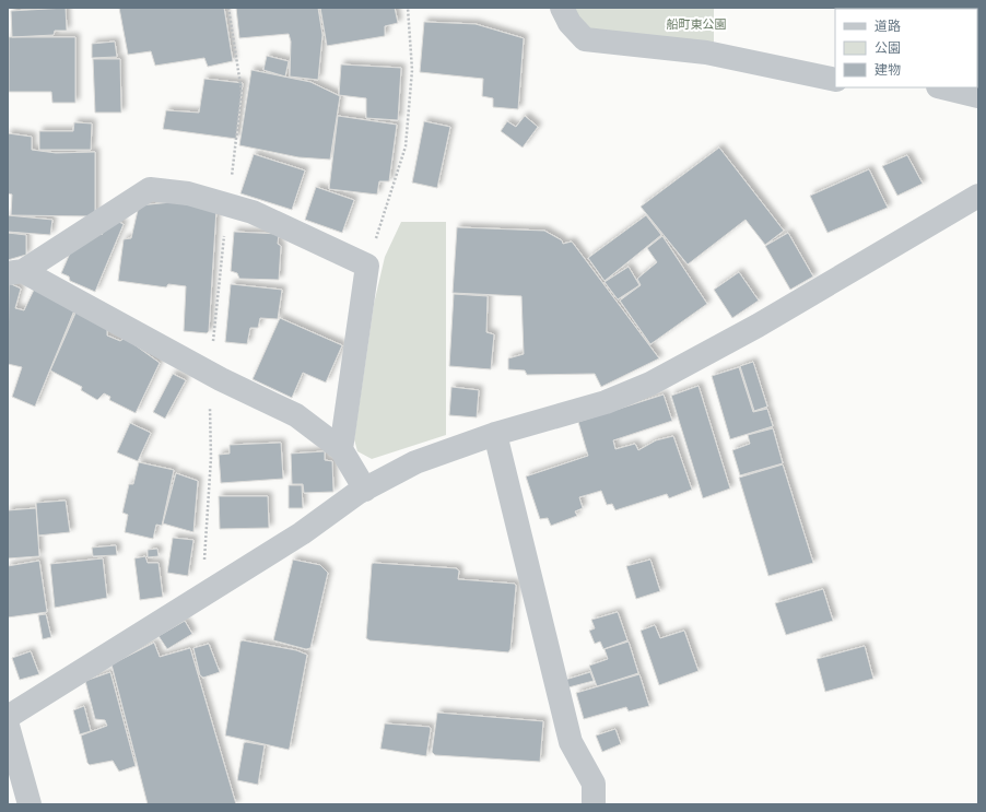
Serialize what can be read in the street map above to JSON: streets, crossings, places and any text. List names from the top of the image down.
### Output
{
  "parks": ["船町東公園"],
  "legend": ["道路", "公園", "建物"]
}
